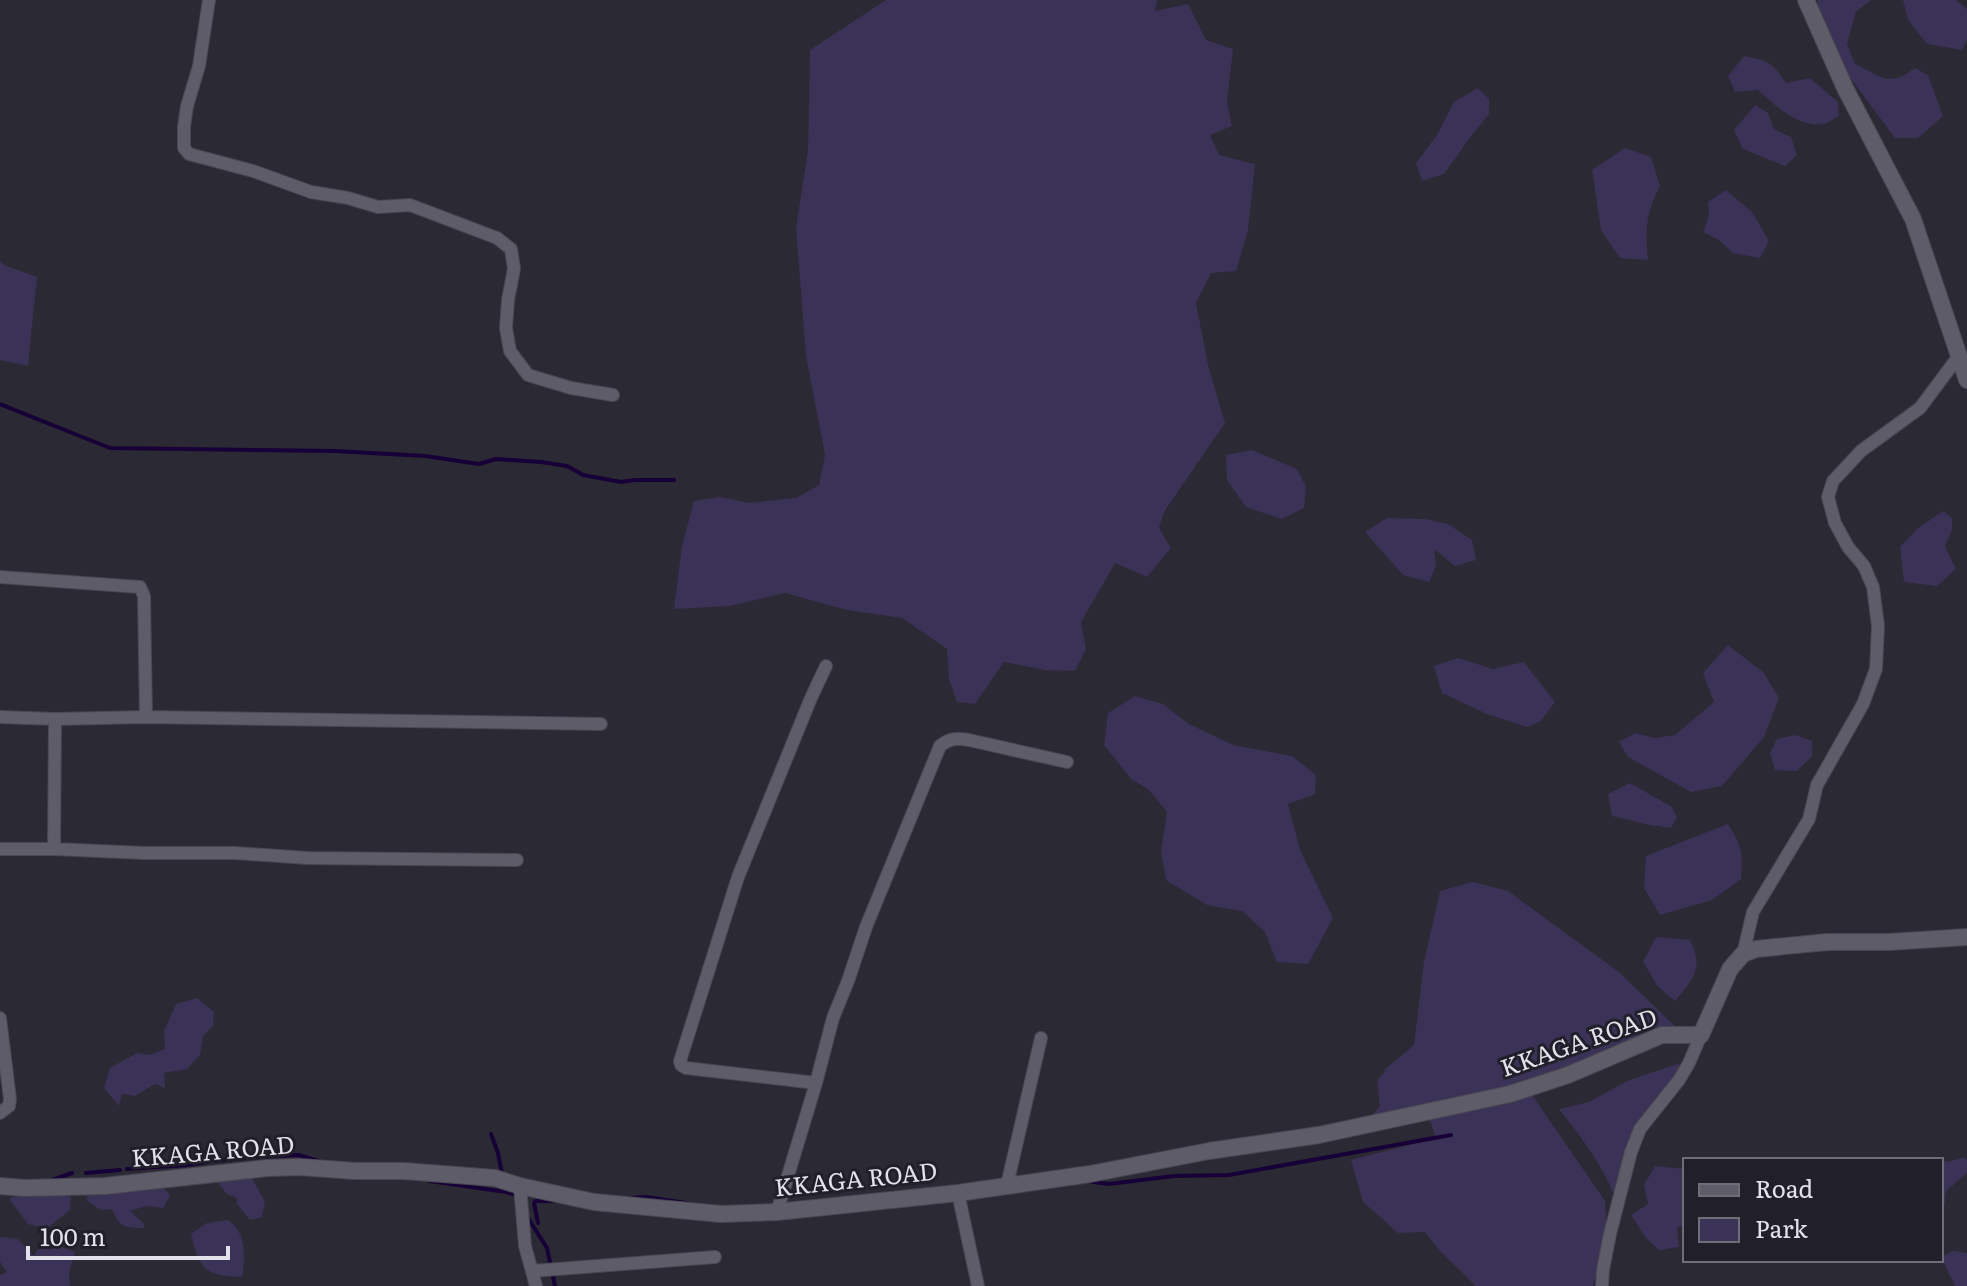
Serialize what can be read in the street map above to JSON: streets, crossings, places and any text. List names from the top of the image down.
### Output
{
  "streets": {
    "street": ["KKAGA ROAD"]
  },
  "legend": ["Road", "Park"],
  "scale_bar": "100 m"
}
